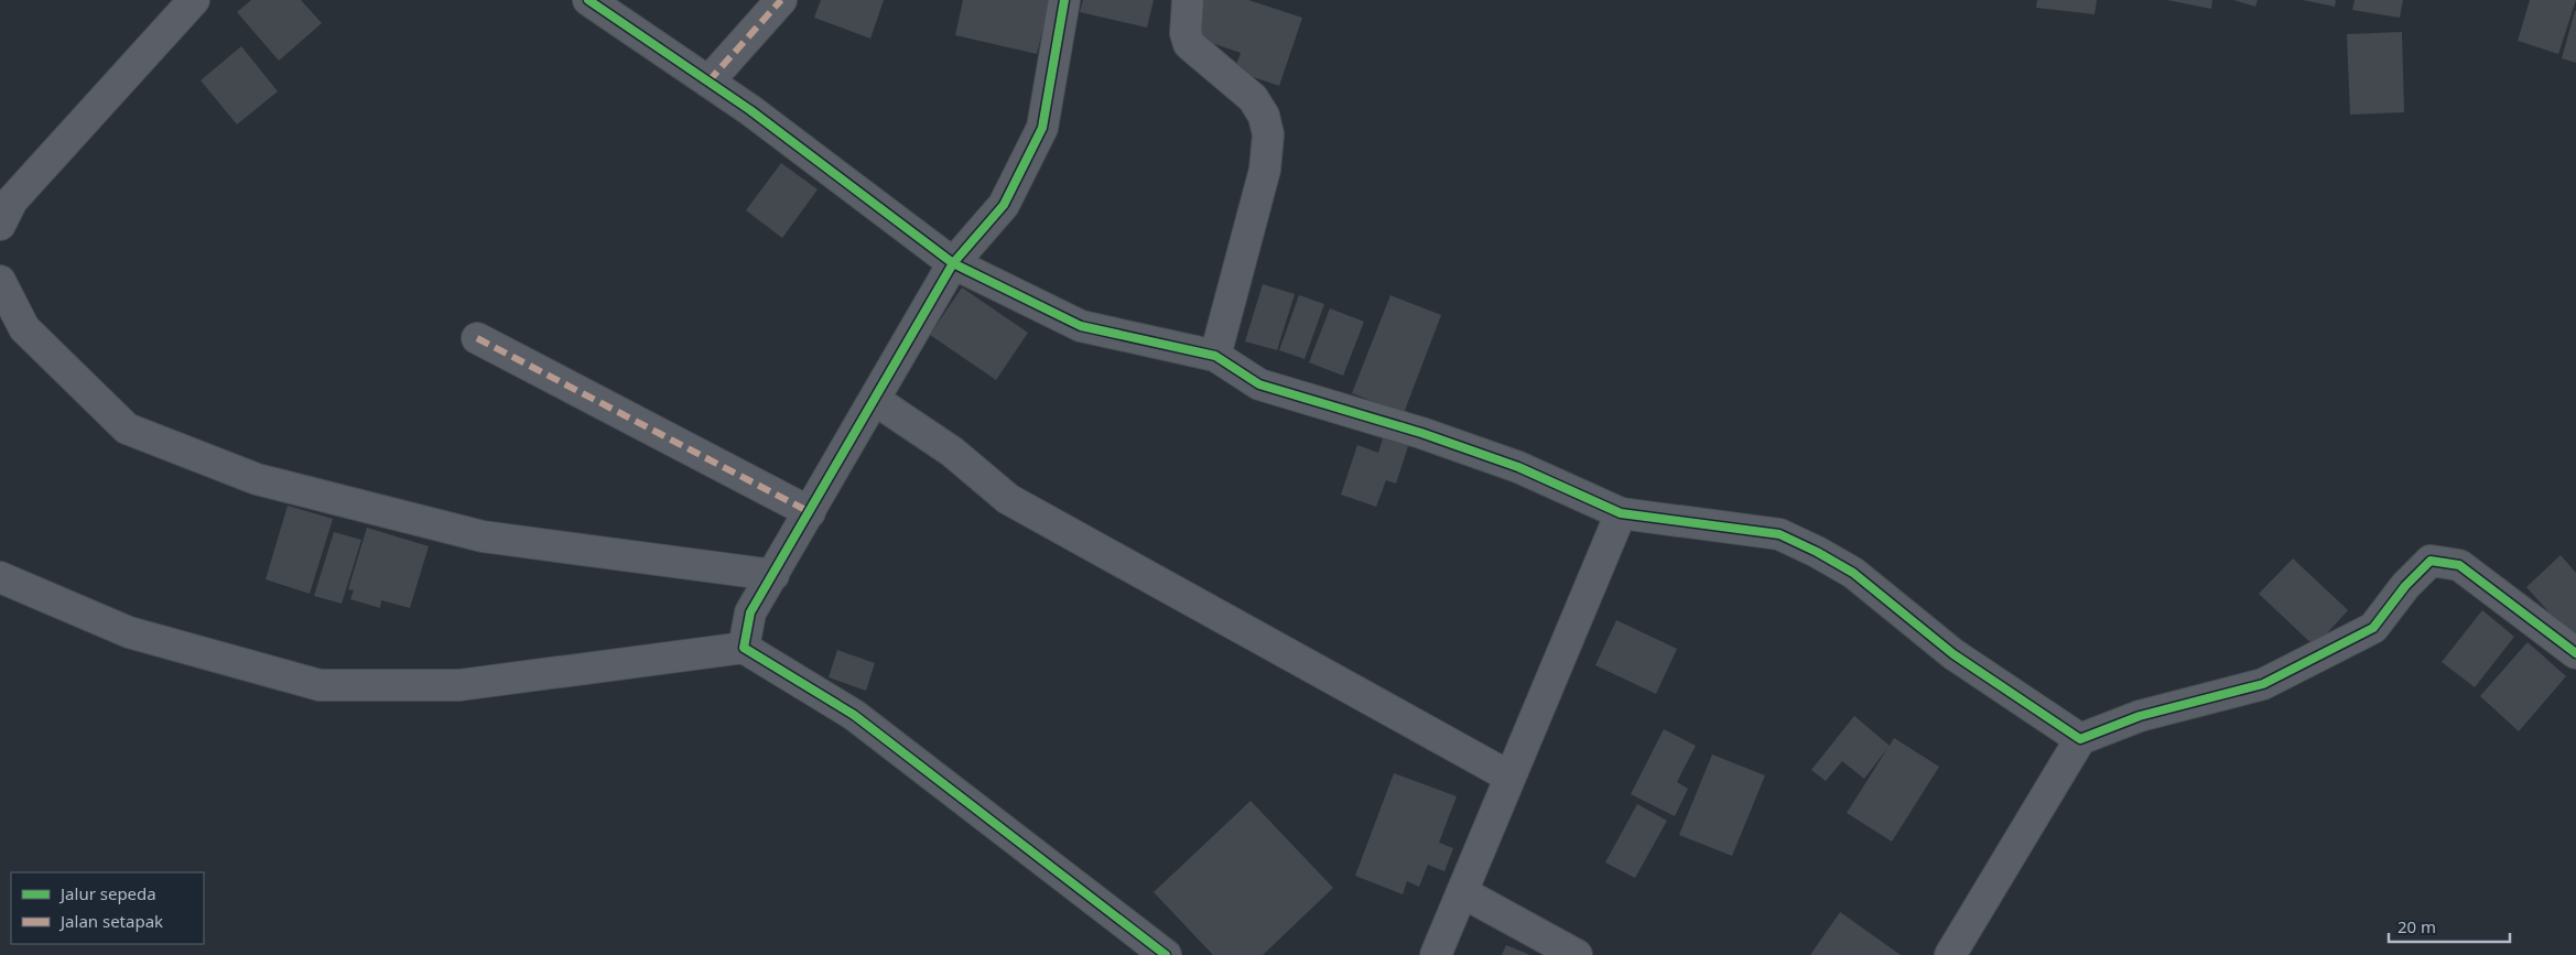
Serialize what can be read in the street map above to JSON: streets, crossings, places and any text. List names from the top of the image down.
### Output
{
  "legend": ["Jalur sepeda", "Jalan setapak"],
  "scale_bar": "20 m"
}
